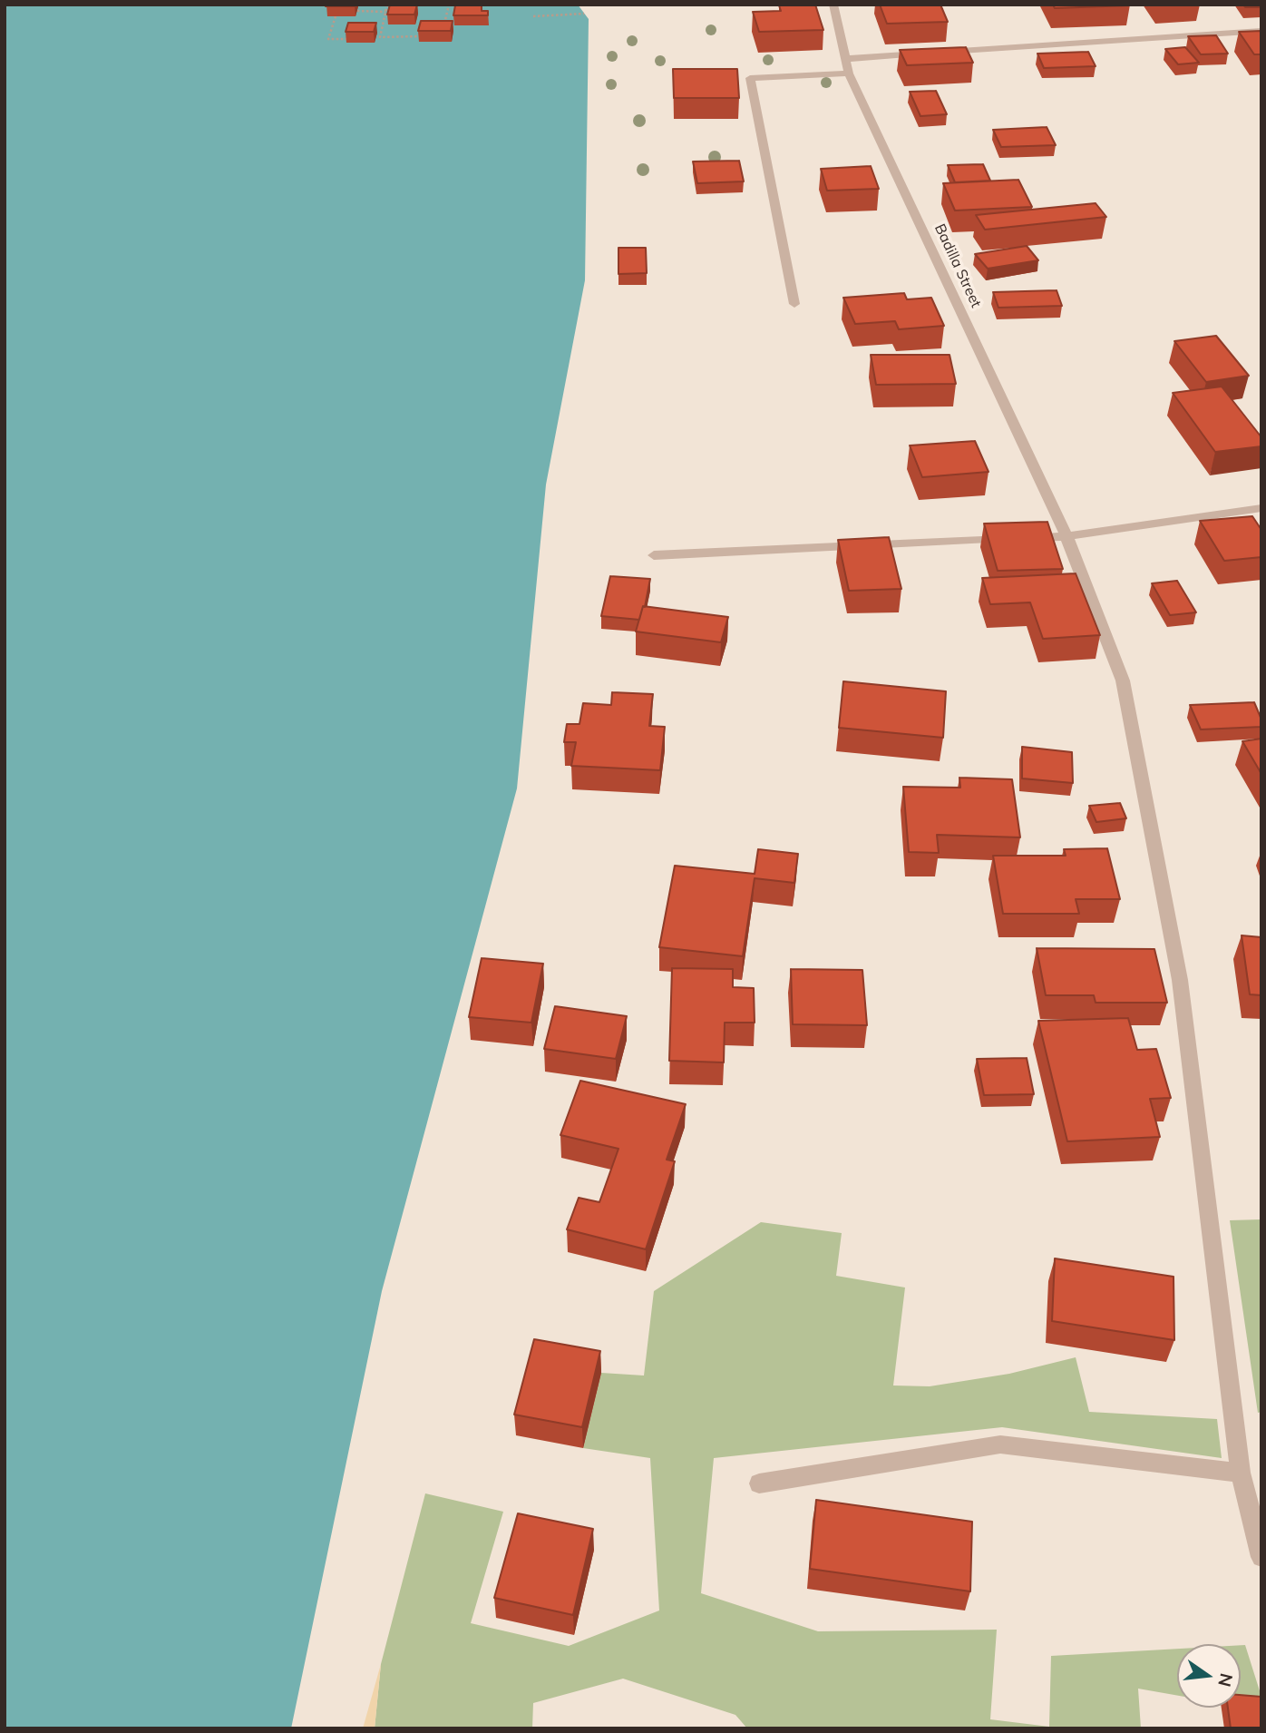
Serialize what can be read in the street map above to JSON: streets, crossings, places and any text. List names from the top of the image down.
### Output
{
  "streets": {
    "street": ["Badilla Street"]
  },
  "north": "right"
}
